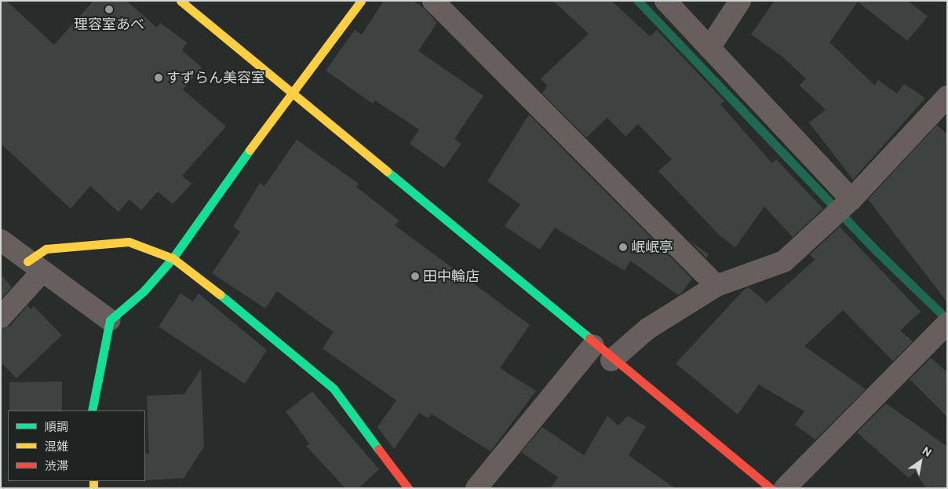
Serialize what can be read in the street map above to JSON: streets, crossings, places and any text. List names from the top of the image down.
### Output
{
  "places": [
    "理容室あべ",
    "すずらん美容室",
    "岷岷亭",
    "田中輪店"
  ],
  "legend": ["順調", "混雑", "渋滞"],
  "north": "top right"
}
